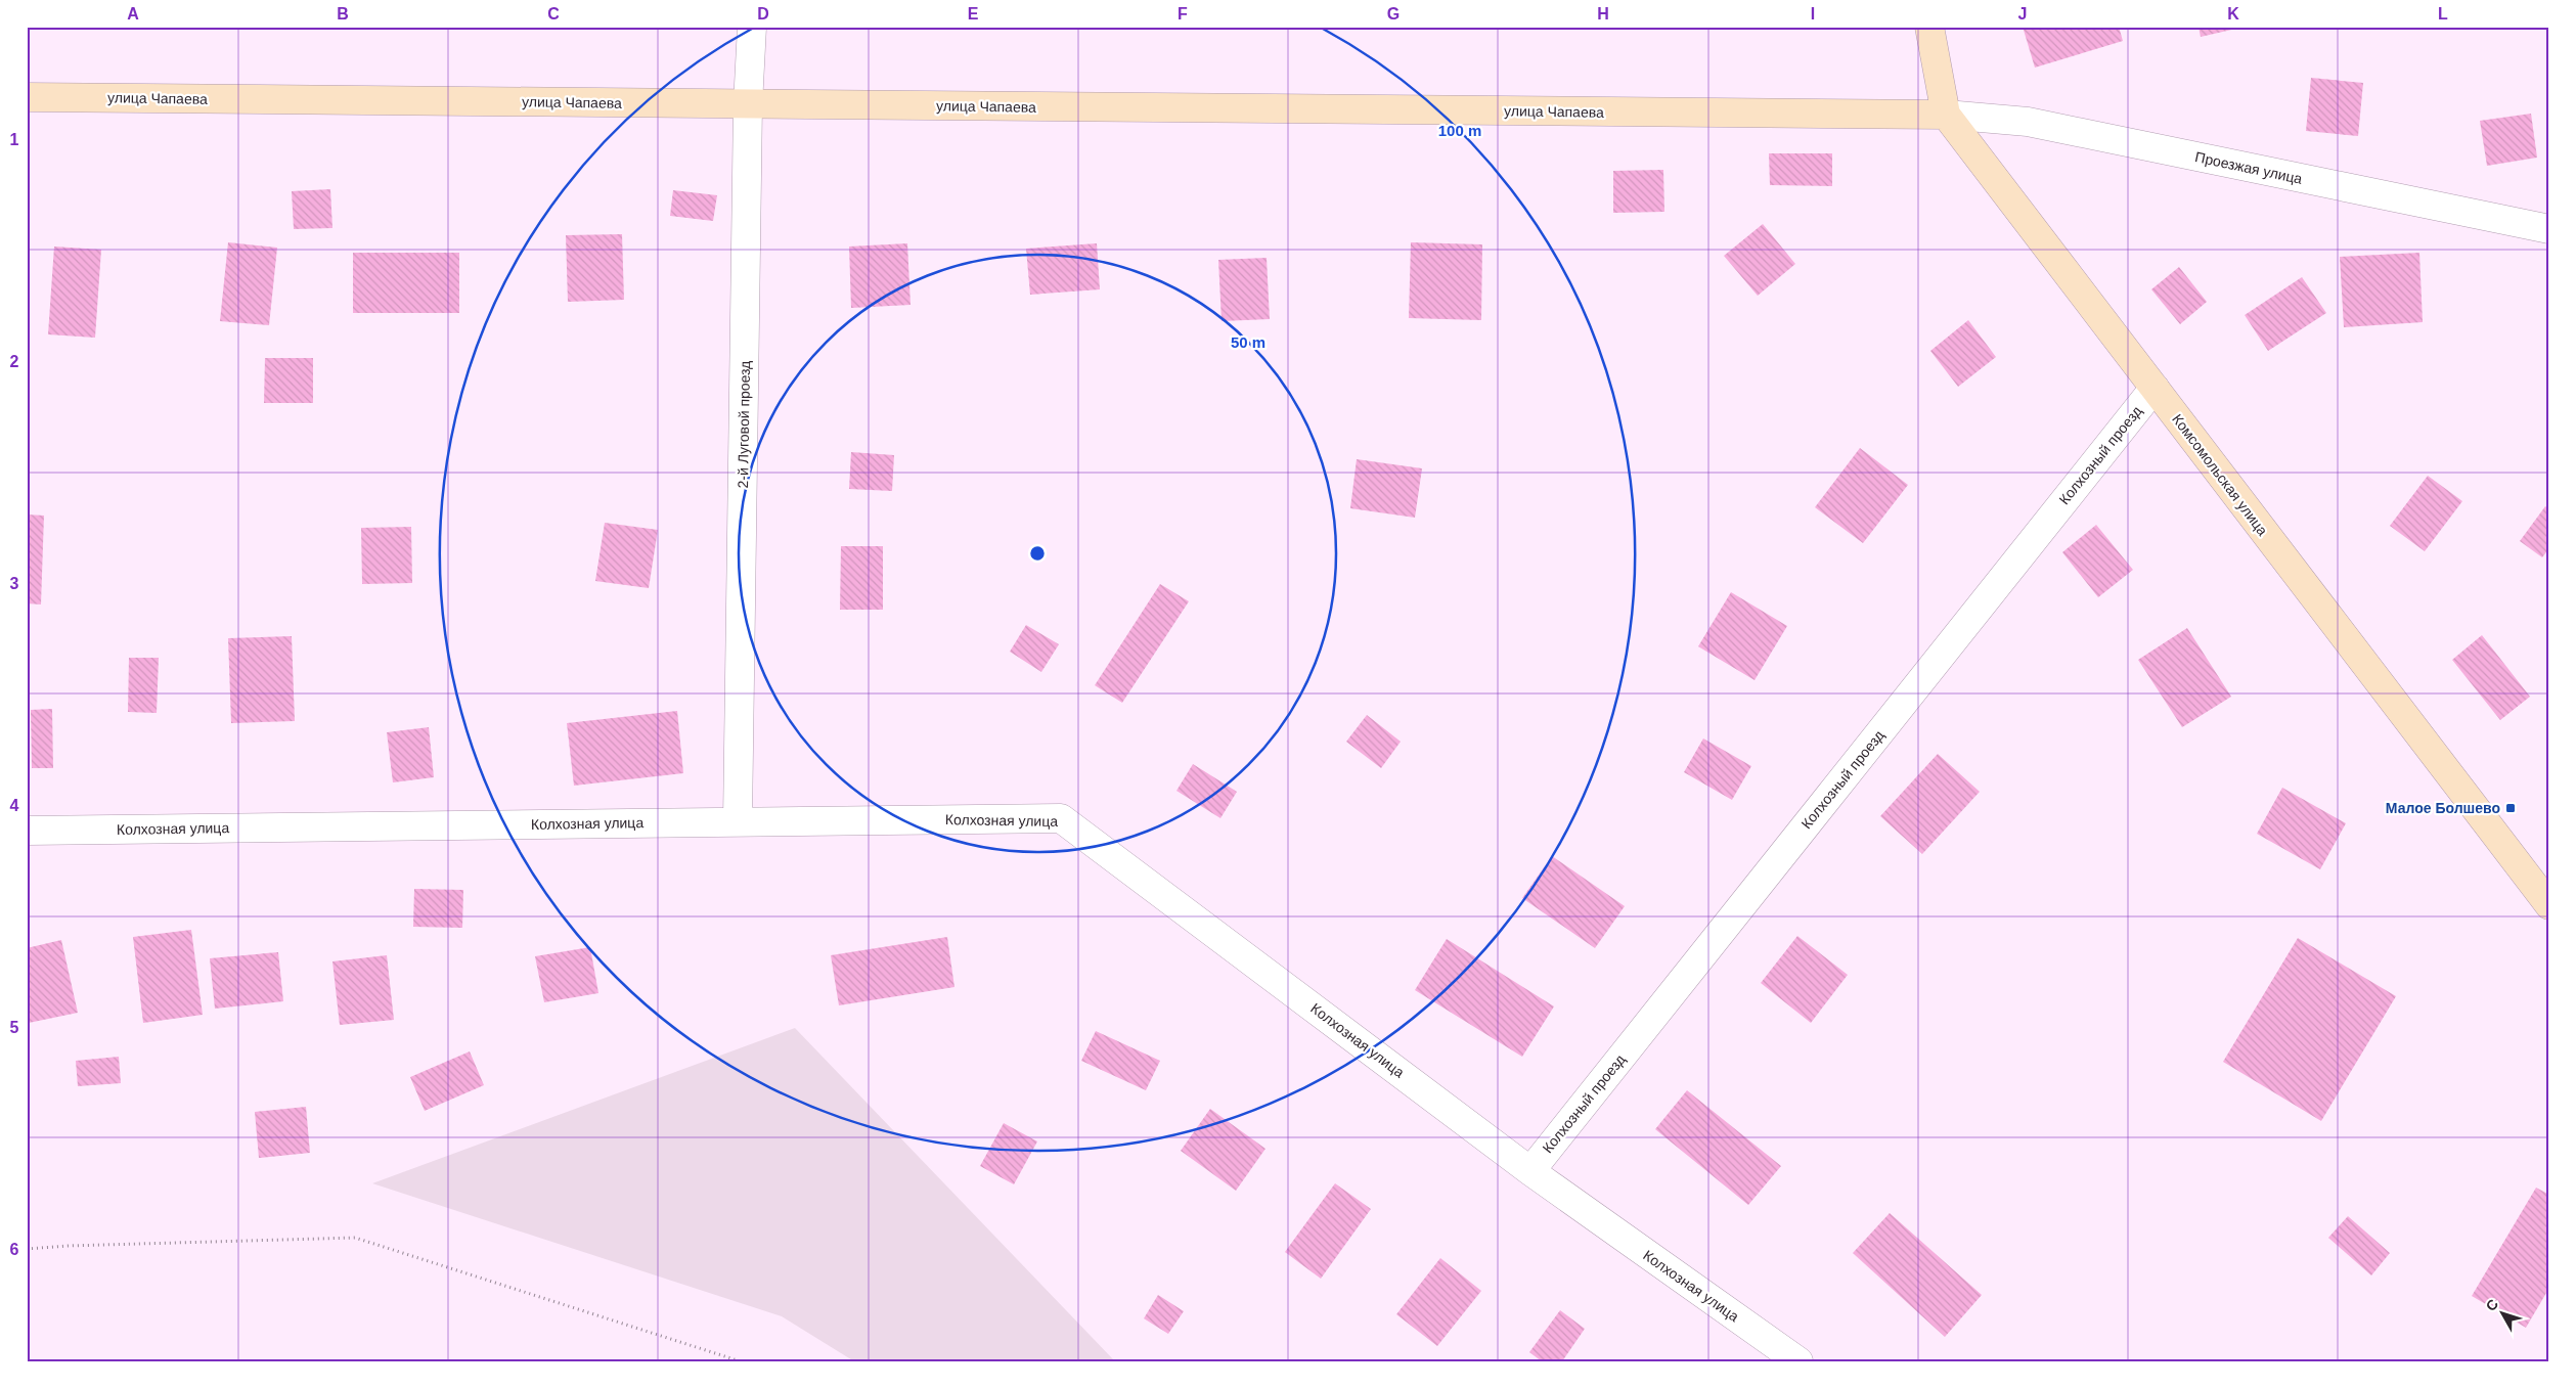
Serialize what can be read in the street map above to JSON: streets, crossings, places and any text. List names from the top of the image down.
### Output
{
  "streets": {
    "street": [
      "улица Чапаева",
      "Проезжая улица",
      "2-й Луговой проезд",
      "Колхозный проезд",
      "Комсомольская улица",
      "Колхозная улица"
    ]
  },
  "crossings": [
    ["улица Чапаева", "Проезжая улица"],
    ["улица Чапаева", "2-й Луговой проезд"],
    ["улица Чапаева", "Комсомольская улица"],
    ["Проезжая улица", "Комсомольская улица"],
    ["2-й Луговой проезд", "Колхозная улица"],
    ["Колхозный проезд", "Комсомольская улица"],
    ["Колхозный проезд", "Колхозная улица"]
  ],
  "places": {
    "transit": ["Малое Болшево"]
  },
  "north": "top left",
  "grid": {
    "columns": [
      "A",
      "B",
      "C",
      "D",
      "E",
      "F",
      "G",
      "H",
      "I",
      "J",
      "K",
      "L"
    ],
    "rows": [
      "1",
      "2",
      "3",
      "4",
      "5",
      "6"
    ]
  },
  "rings": ["100 m", "50 m"]
}
